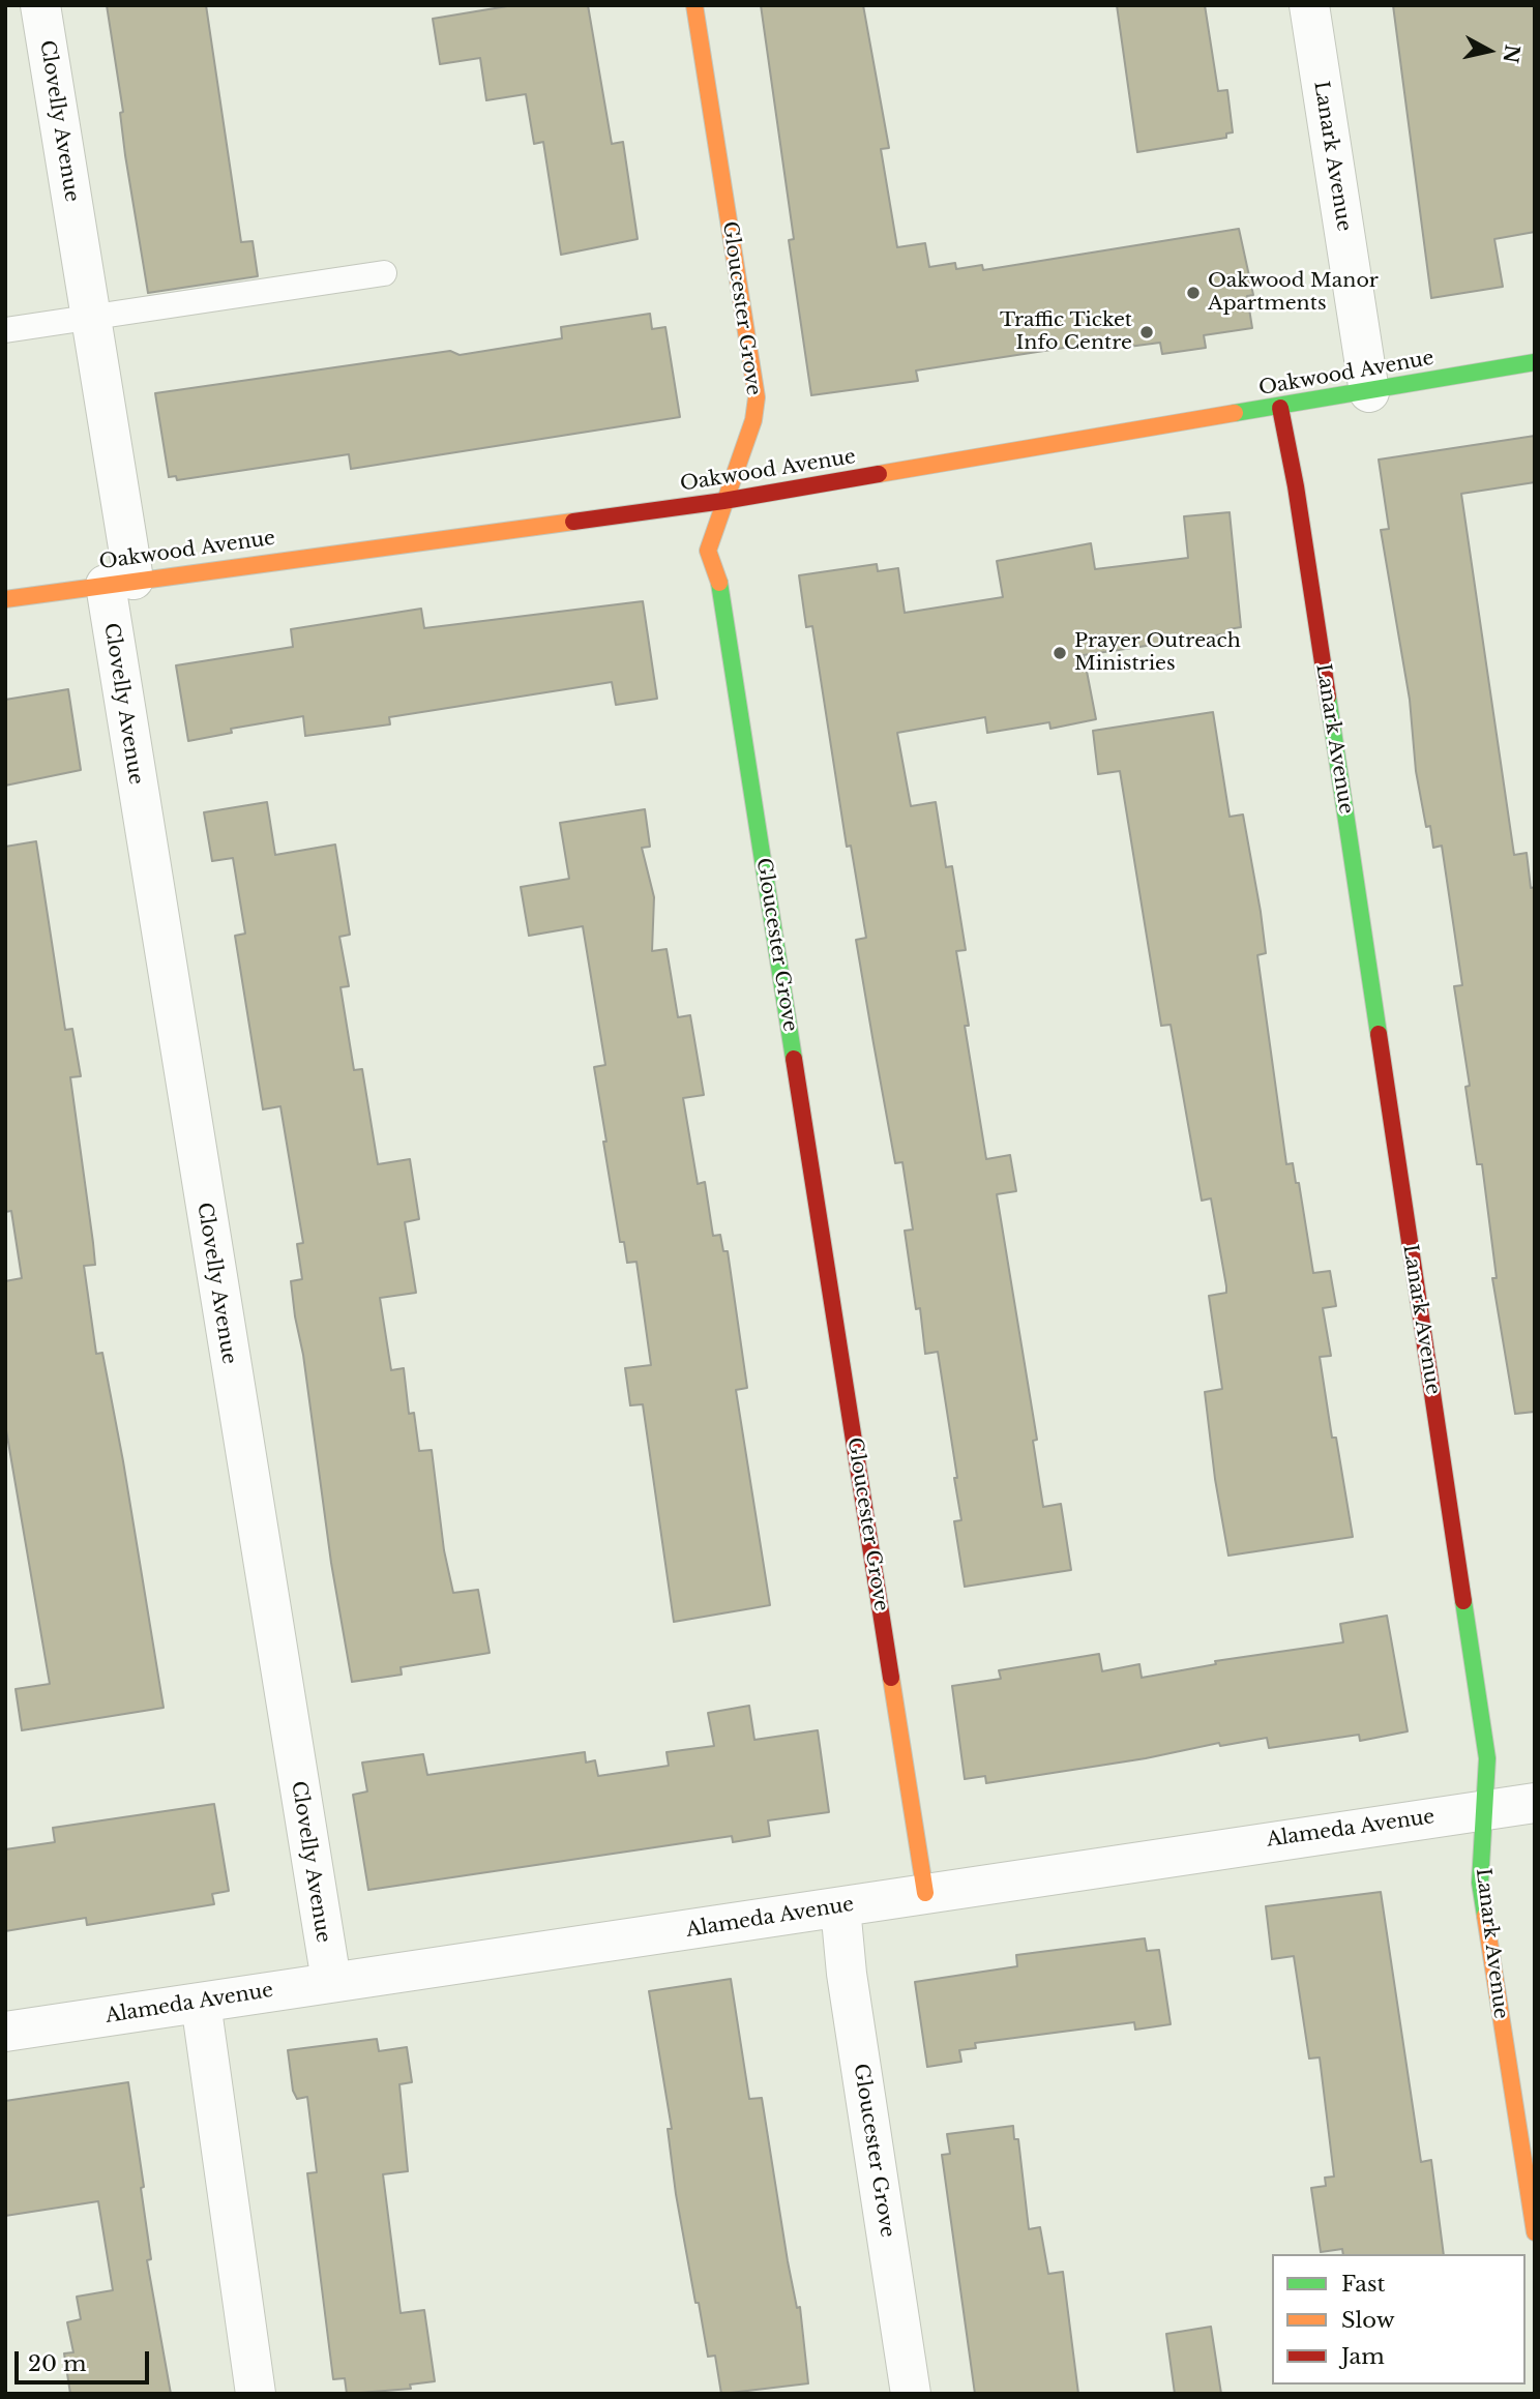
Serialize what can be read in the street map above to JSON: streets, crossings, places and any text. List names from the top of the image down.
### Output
{
  "streets": {
    "street": [
      "Clovelly Avenue",
      "Lanark Avenue",
      "Gloucester Grove",
      "Oakwood Avenue",
      "Alameda Avenue"
    ]
  },
  "crossings": [
    ["Clovelly Avenue", "Oakwood Avenue"],
    ["Clovelly Avenue", "Alameda Avenue"],
    ["Lanark Avenue", "Oakwood Avenue"],
    ["Lanark Avenue", "Alameda Avenue"],
    ["Gloucester Grove", "Oakwood Avenue"],
    ["Gloucester Grove", "Alameda Avenue"]
  ],
  "places": ["Oakwood Manor Apartments", "Traffic Ticket Info Centre", "Prayer Outreach Ministries"],
  "legend": ["Fast", "Slow", "Jam"],
  "scale_bar": "20 m",
  "north": "right"
}
